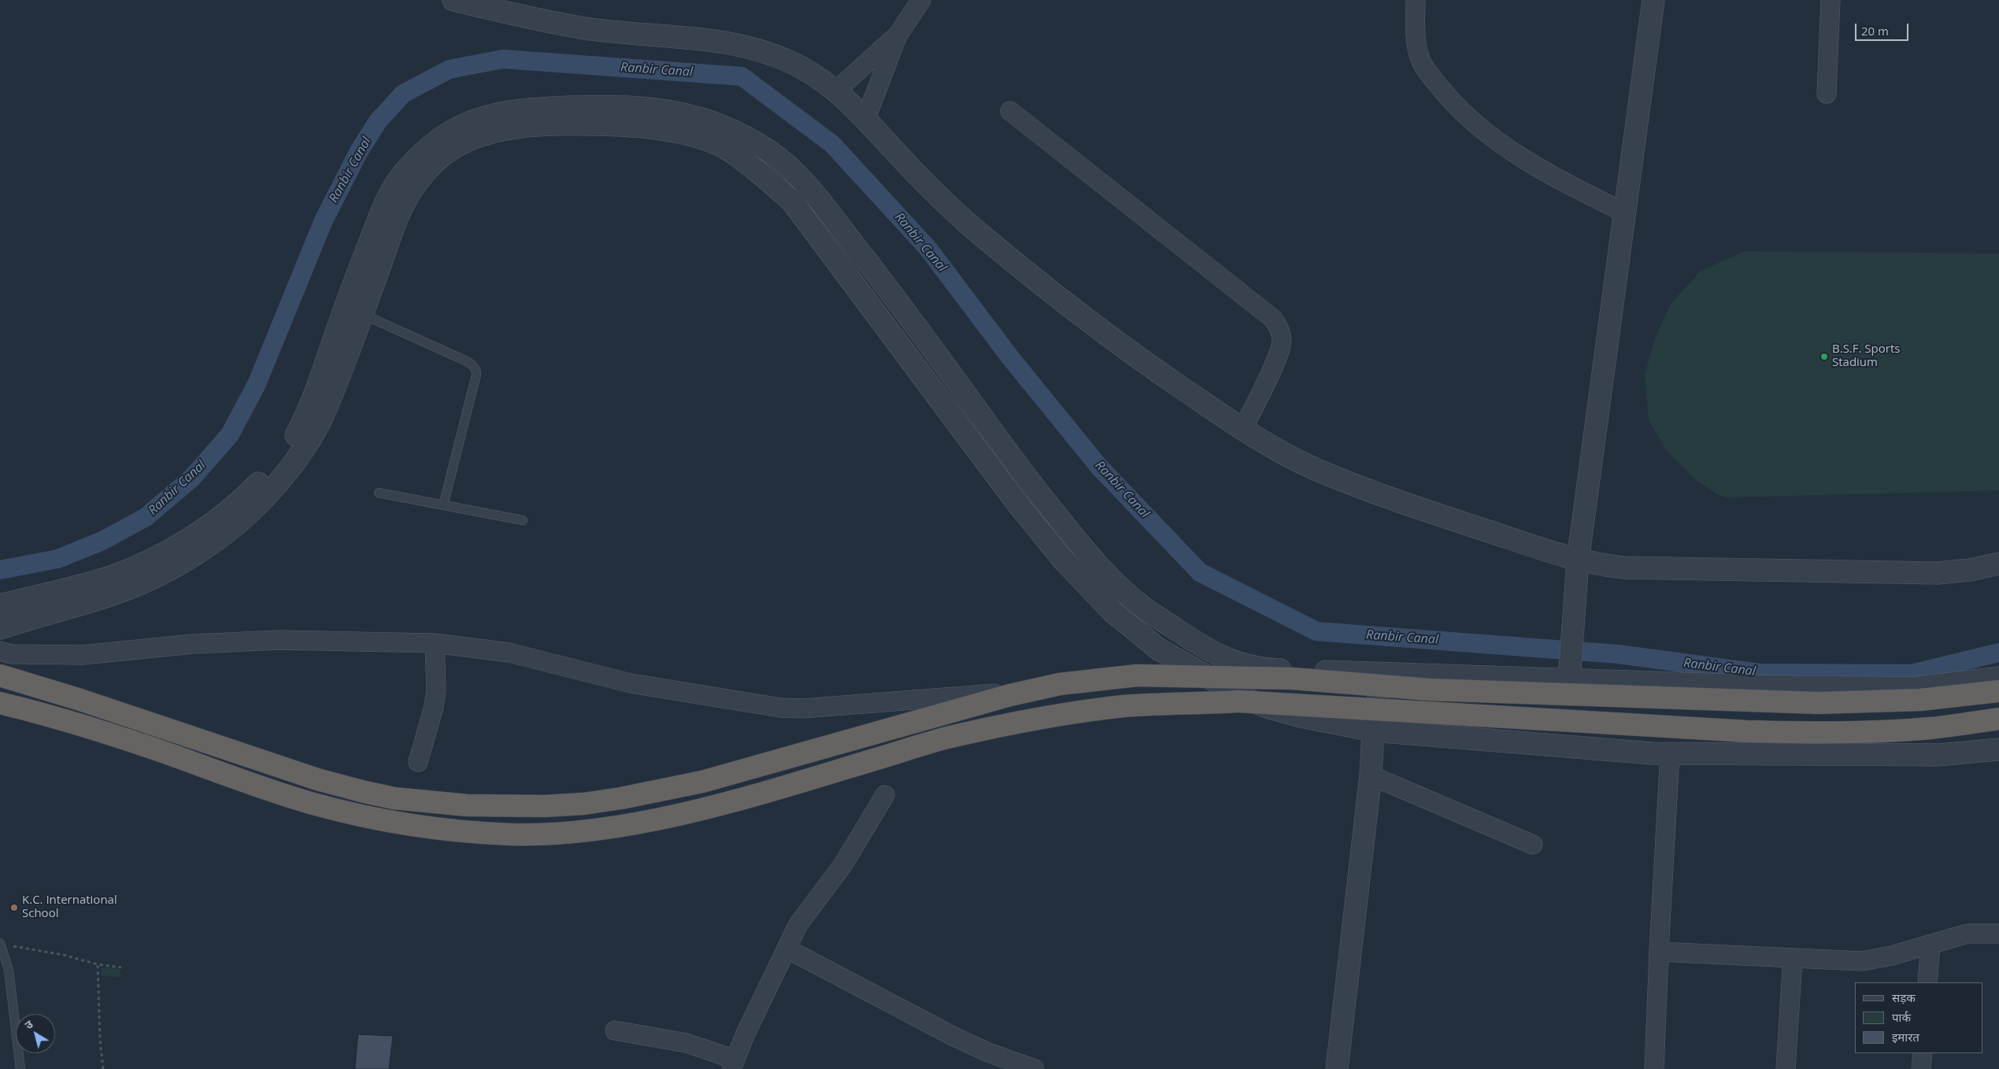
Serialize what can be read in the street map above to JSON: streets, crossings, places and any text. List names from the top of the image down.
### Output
{
  "water": ["Ranbir Canal"],
  "places": ["B.S.F. Sports Stadium", "K.C. International School"],
  "legend": ["सड़क", "पार्क", "इमारत"],
  "scale_bar": "20 m",
  "north": "top left"
}
